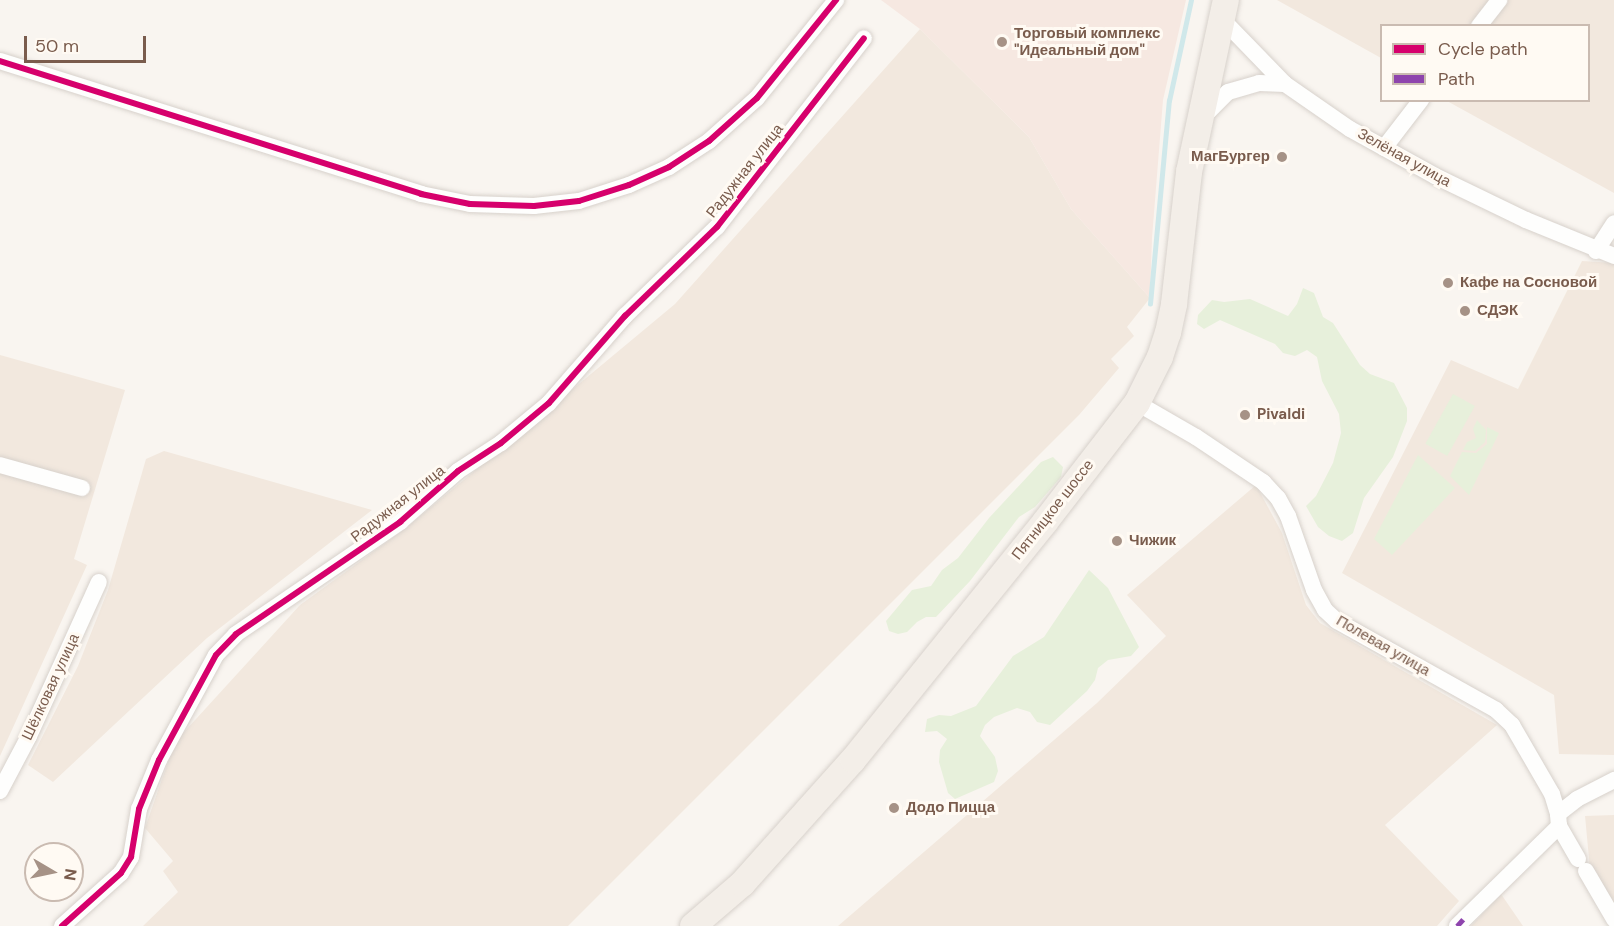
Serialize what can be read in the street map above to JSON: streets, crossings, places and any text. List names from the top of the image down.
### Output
{
  "streets": {
    "main road": ["Пятницкое шоссе"],
    "street": [
      "Зелёная улица",
      "Радужная улица",
      "Полевая улица",
      "Шёлковая улица"
    ]
  },
  "crossings": [
    ["Зелёная улица", "Пятницкое шоссе"],
    ["Пятницкое шоссе", "Полевая улица"]
  ],
  "places": [
    "Торговый комплекс \"Идеальный дом\"",
    "МагБургер",
    "Кафе на Сосновой",
    "СДЭК",
    "Pivaldi",
    "Чижик",
    "Додо Пицца"
  ],
  "legend": ["Cycle path", "Path"],
  "scale_bar": "50 m",
  "north": "right"
}
